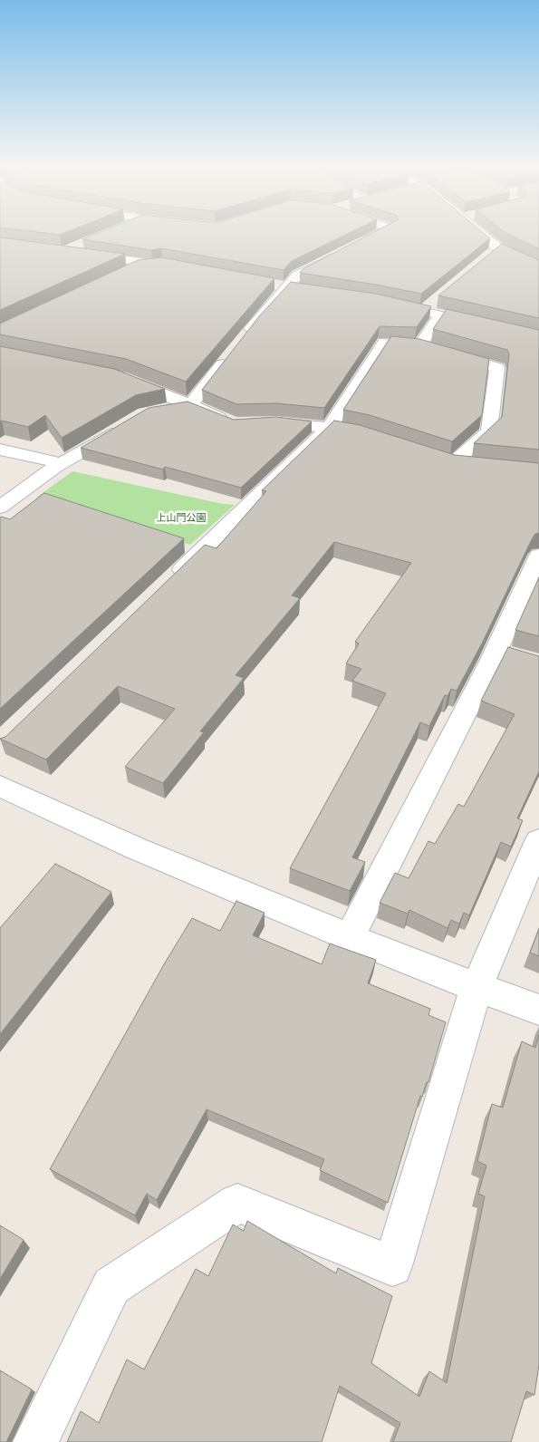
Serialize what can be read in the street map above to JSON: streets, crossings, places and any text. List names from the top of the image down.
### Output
{
  "parks": ["上山門公園"]
}
